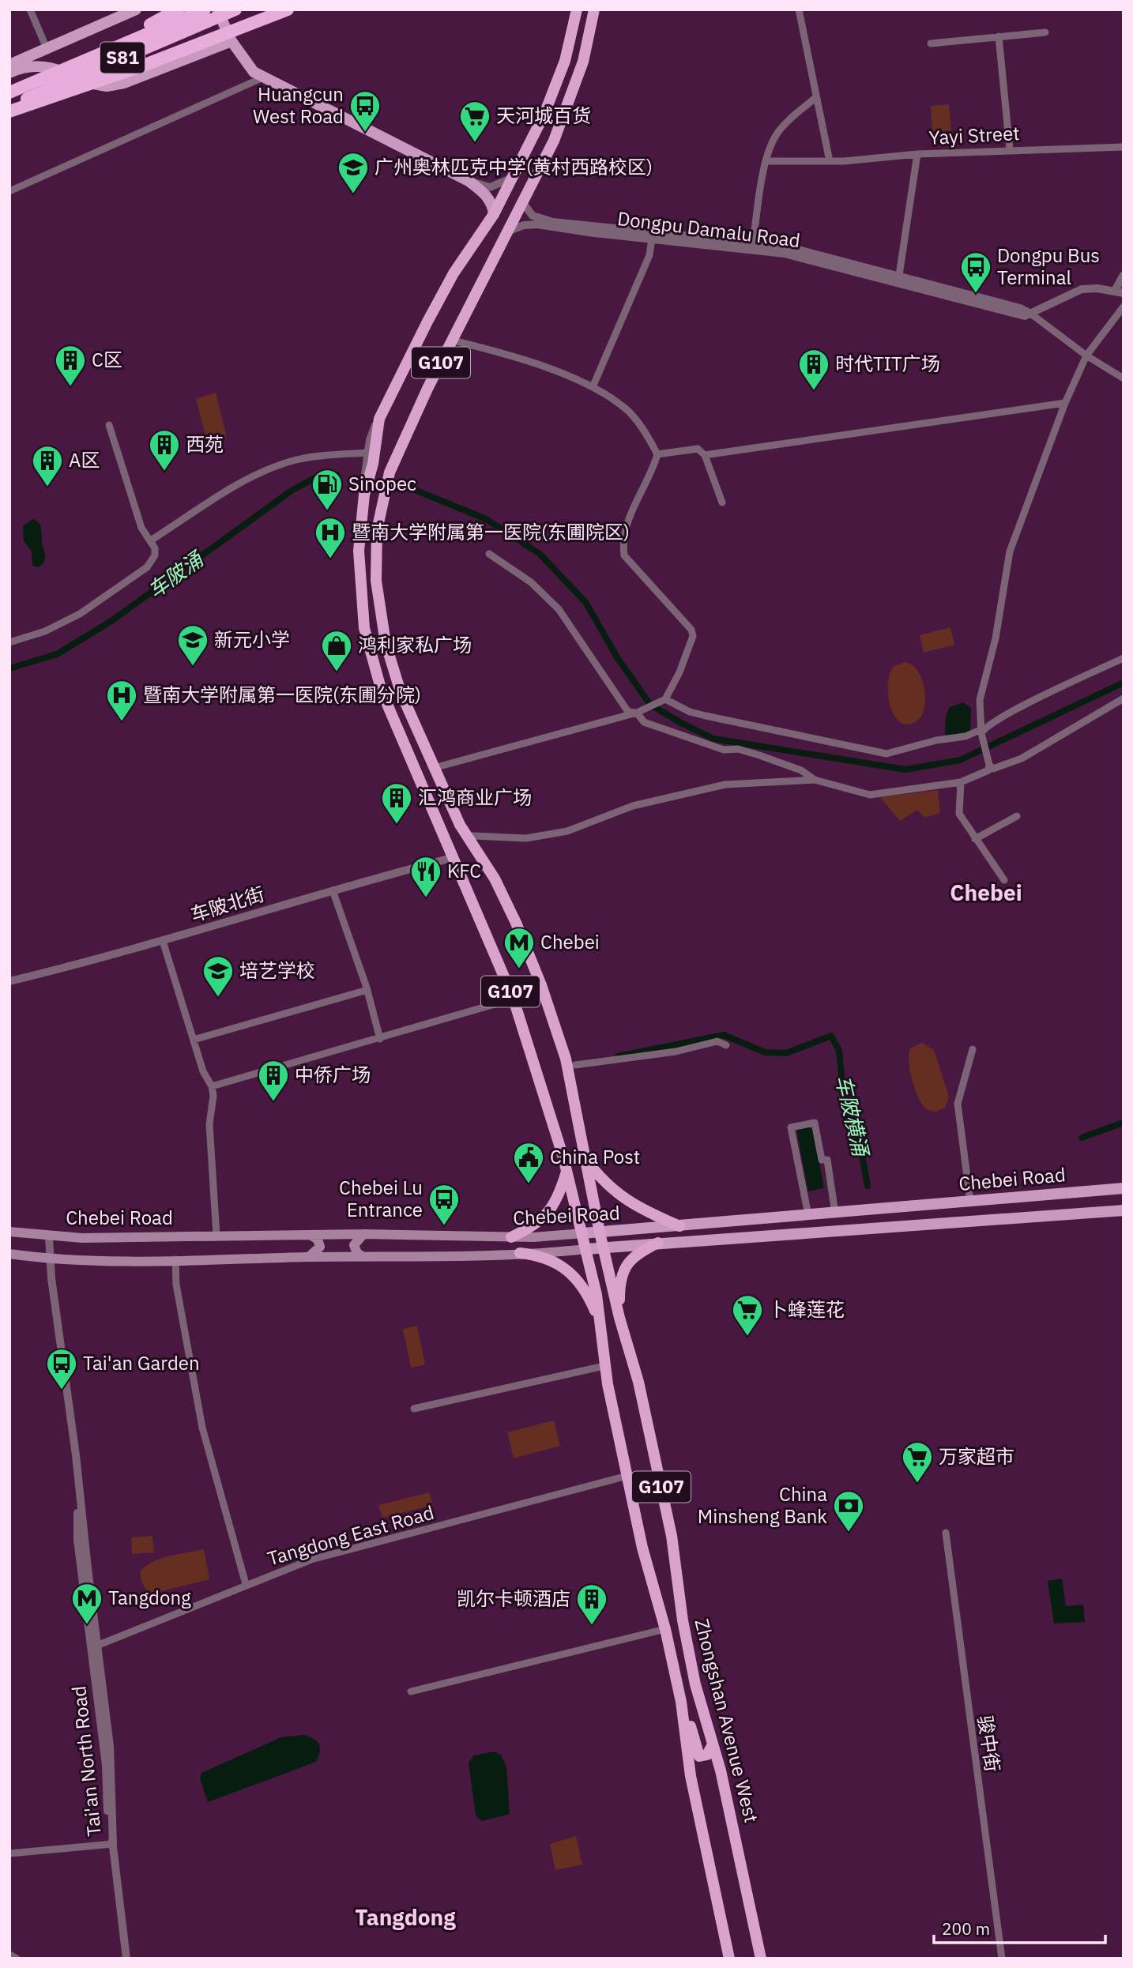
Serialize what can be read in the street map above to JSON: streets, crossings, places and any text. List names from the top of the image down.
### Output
{
  "streets": {
    "highway": ["S81", "G107", "Zhongshan Avenue West"],
    "main road": ["Chebei Road"],
    "street": [
      "Yayi Street",
      "Dongpu Damalu Road",
      "车陂北街",
      "Tangdong East Road",
      "骏中街",
      "Tai'an North Road"
    ]
  },
  "crossings": [
    ["Yayi Street", "Dongpu Damalu Road"],
    ["Dongpu Damalu Road", "G107"],
    ["G107", "车陂北街"],
    ["G107", "Chebei Road"],
    ["G107", "Zhongshan Avenue West"],
    ["Chebei Road", "Zhongshan Avenue West"],
    ["Chebei Road", "Tai'an North Road"],
    ["Tangdong East Road", "Zhongshan Avenue West"],
    ["Tangdong East Road", "Tai'an North Road"]
  ],
  "districts": ["Chebei", "Tangdong"],
  "water": ["车陂涌", "车陂横涌"],
  "places": {
    "bus stop": [
      "Huangcun West Road",
      "Dongpu Bus Terminal",
      "Chebei Lu Entrance",
      "Tai'an Garden"
    ],
    "supermarket": ["天河城百货", "卜蜂莲花", "万家超市"],
    "school or university": ["广州奥林匹克中学(黄村西路校区)", "新元小学", "培艺学校"],
    "building": [
      "C区",
      "时代TIT广场",
      "西苑",
      "A区",
      "汇鸿商业广场",
      "中侨广场",
      "凯尔卡顿酒店"
    ],
    "fuel station": ["Sinopec"],
    "hospital": ["暨南大学附属第一医院(东圃院区)", "暨南大学附属第一医院(东圃分院)"],
    "shop": ["鸿利家私广场"],
    "restaurant": ["KFC"],
    "metro station": ["Chebei", "Tangdong"],
    "public building": ["China Post"],
    "bank": ["China Minsheng Bank"]
  },
  "scale_bar": "200 m"
}
